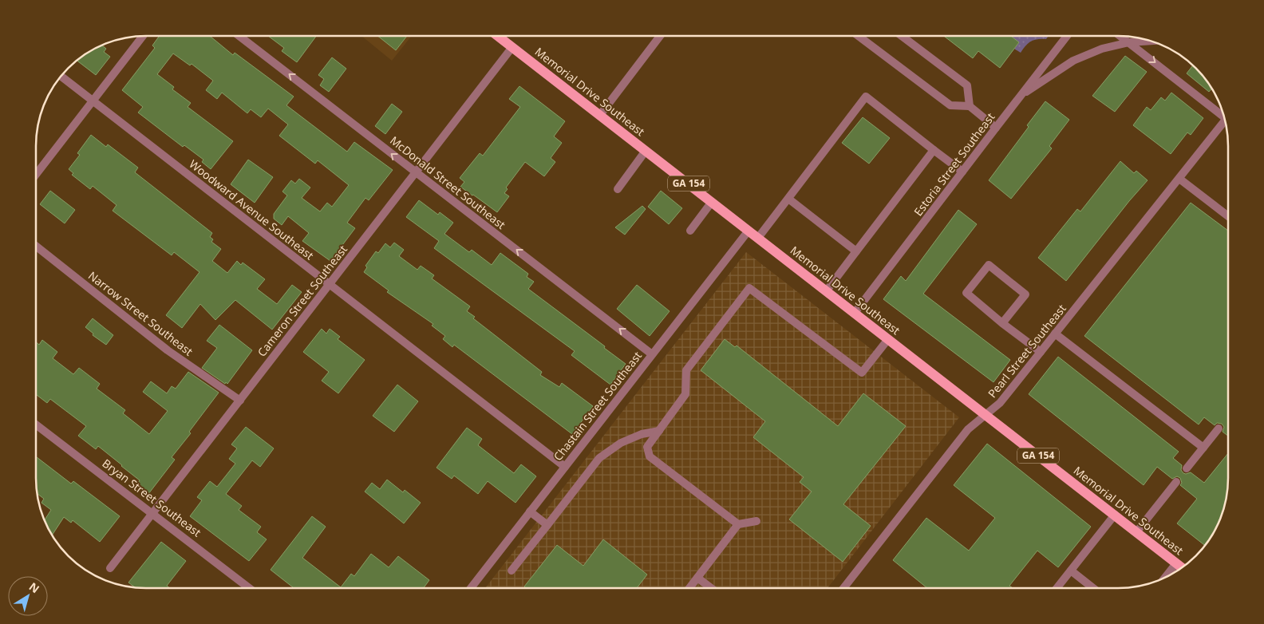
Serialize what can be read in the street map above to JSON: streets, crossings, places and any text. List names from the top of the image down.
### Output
{
  "streets": {
    "main road": ["Memorial Drive Southeast", "GA 154"],
    "street": [
      "Estoria Street Southeast",
      "McDonald Street Southeast",
      "Woodward Avenue Southeast",
      "Cameron Street Southeast",
      "Narrow Street Southeast",
      "Pearl Street Southeast",
      "Chastain Street Southeast",
      "Bryan Street Southeast"
    ]
  },
  "crossings": [
    ["Memorial Drive Southeast", "Estoria Street Southeast"],
    ["Memorial Drive Southeast", "Cameron Street Southeast"],
    ["Memorial Drive Southeast", "Pearl Street Southeast"],
    ["Memorial Drive Southeast", "Chastain Street Southeast"],
    ["McDonald Street Southeast", "Cameron Street Southeast"],
    ["McDonald Street Southeast", "Chastain Street Southeast"],
    ["Woodward Avenue Southeast", "Cameron Street Southeast"],
    ["Woodward Avenue Southeast", "Chastain Street Southeast"],
    ["Cameron Street Southeast", "Narrow Street Southeast"],
    ["Cameron Street Southeast", "Bryan Street Southeast"]
  ],
  "one_way": ["McDonald Street Southeast"],
  "north": "top right"
}
